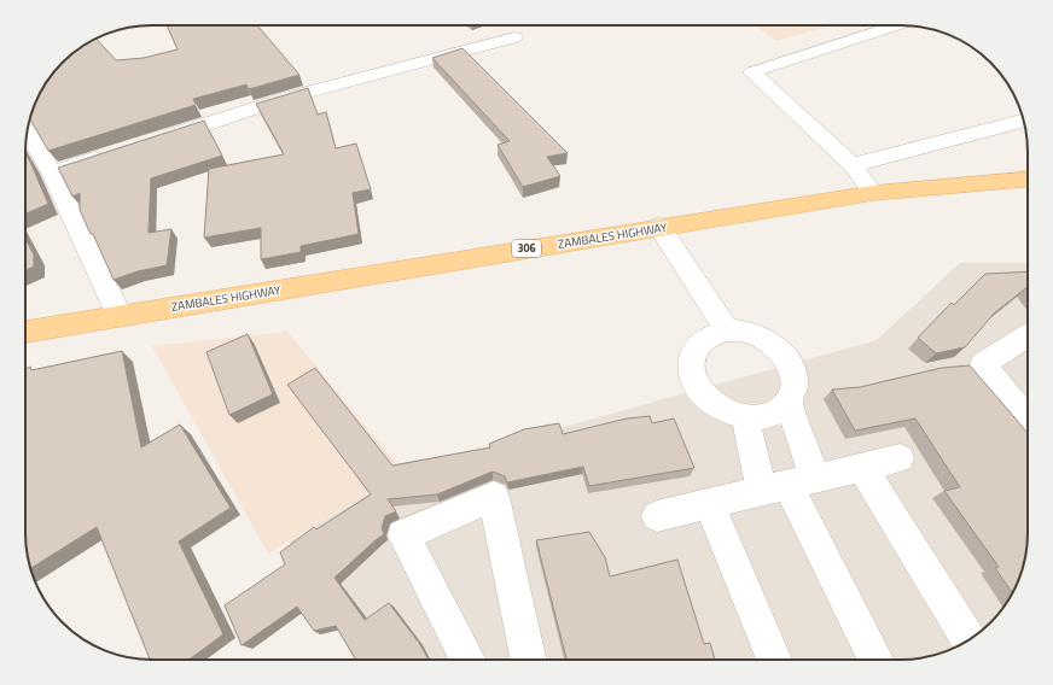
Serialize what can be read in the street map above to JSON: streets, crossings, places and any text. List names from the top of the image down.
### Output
{
  "streets": {
    "main road": ["ZAMBALES HIGHWAY", "306"]
  }
}
